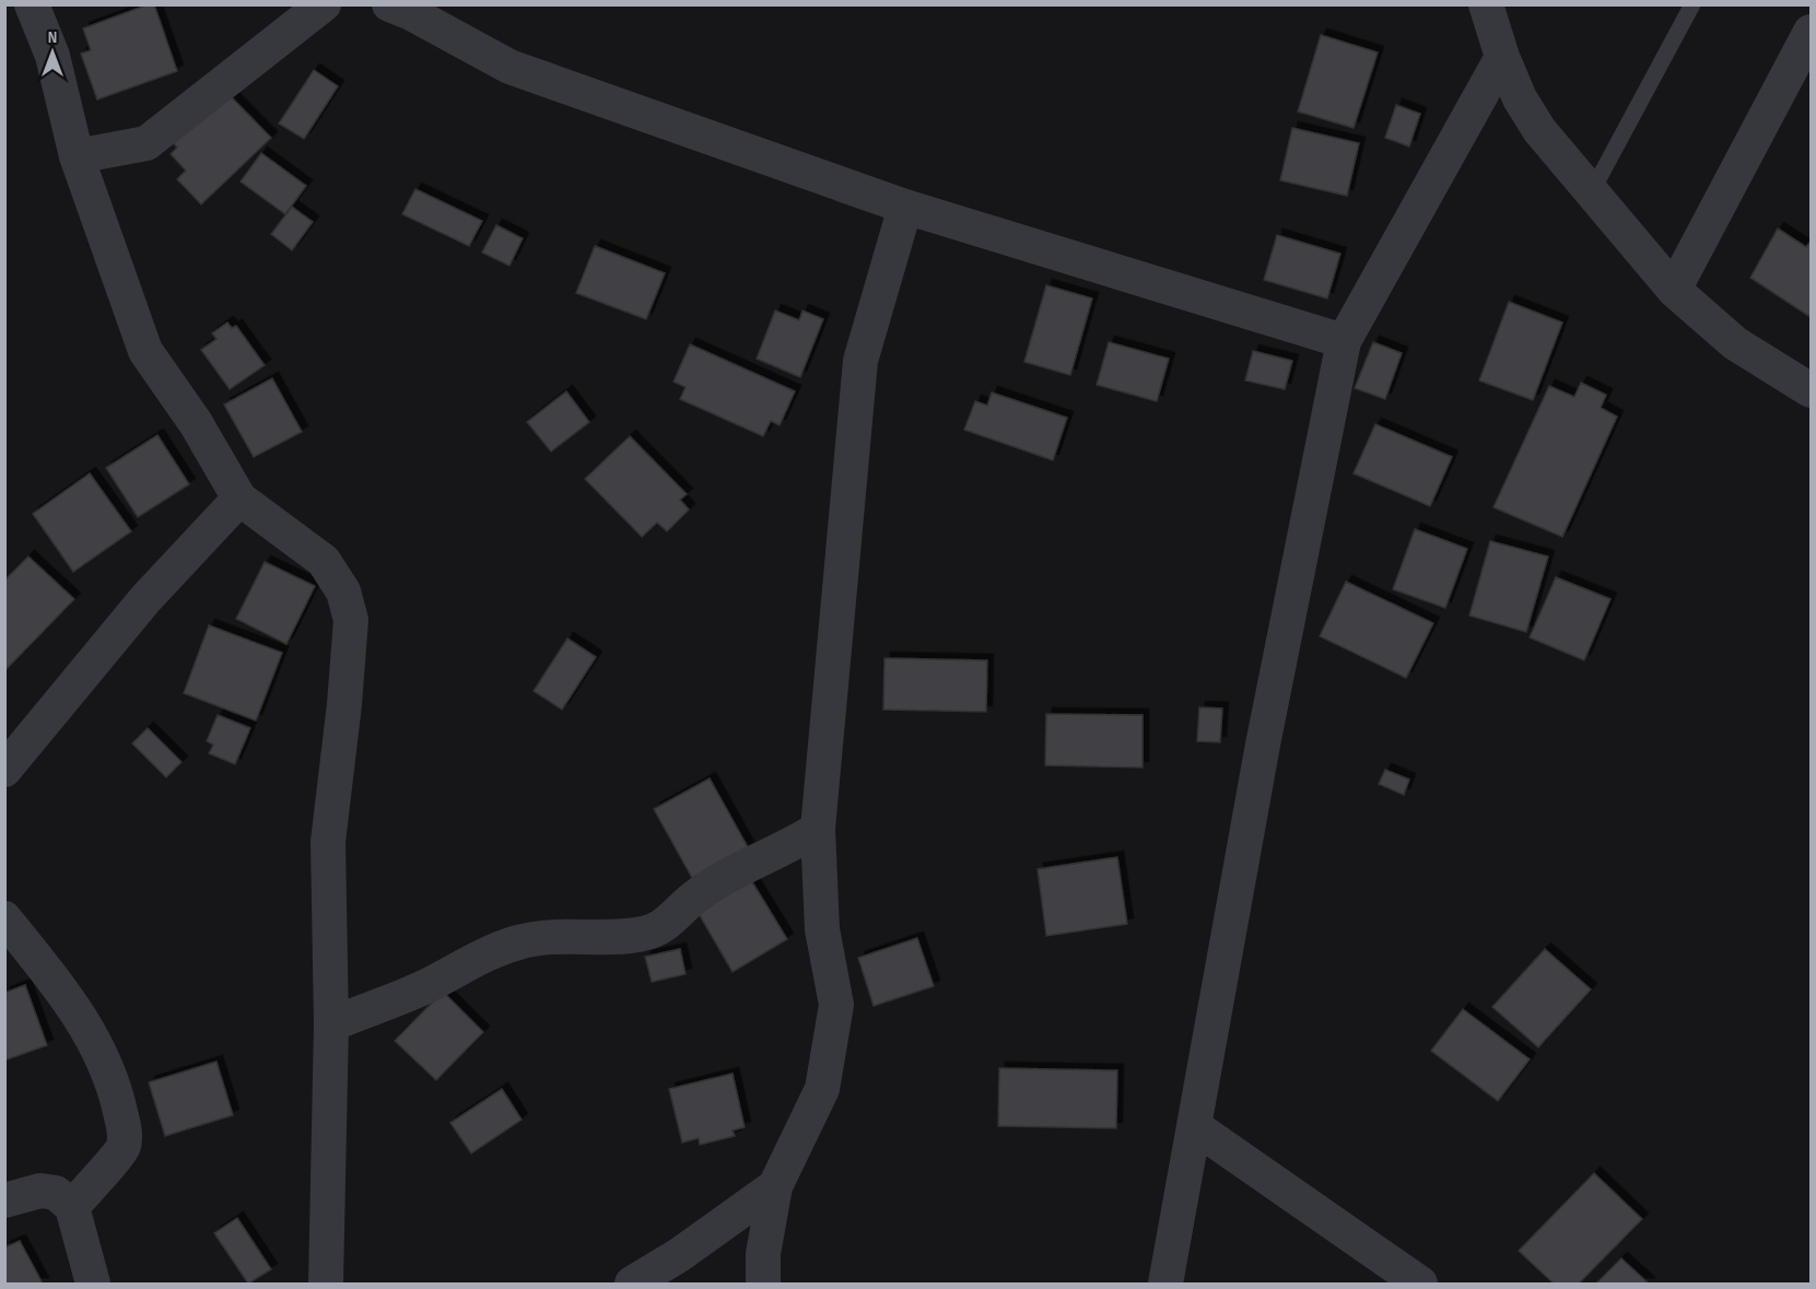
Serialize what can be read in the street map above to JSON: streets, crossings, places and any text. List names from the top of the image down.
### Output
{
  "north": "top"
}
